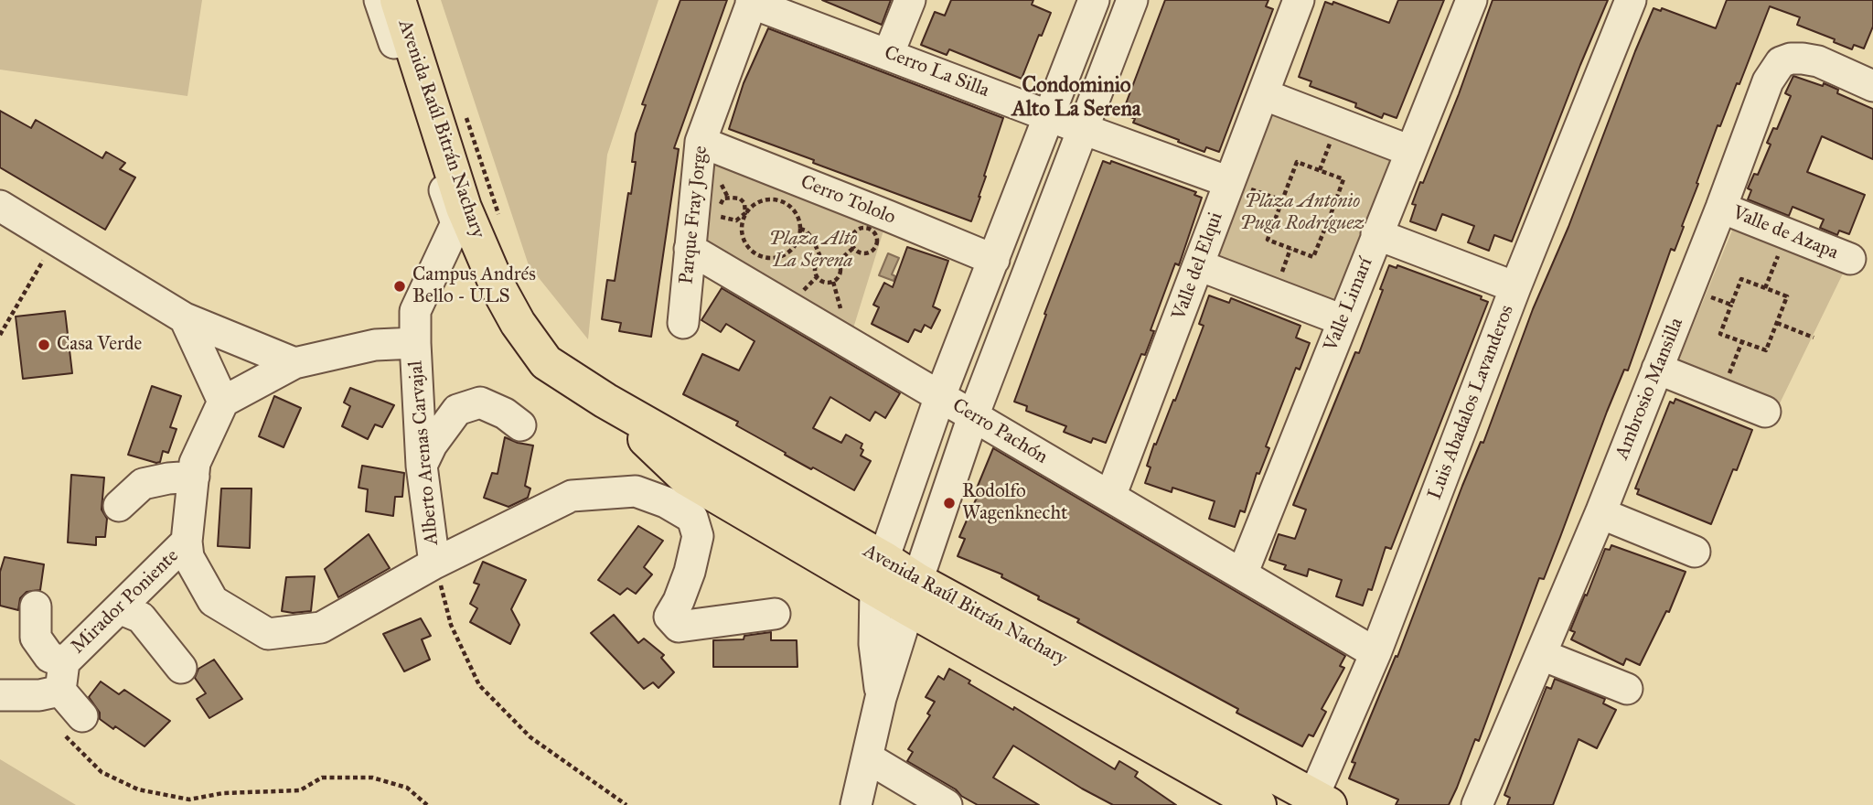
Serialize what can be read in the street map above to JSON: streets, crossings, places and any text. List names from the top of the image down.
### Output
{
  "streets": {
    "main road": ["Avenida Raúl Bitrán Nachary"],
    "street": [
      "Cerro La Silla",
      "Cerro Tololo",
      "Parque Fray Jorge",
      "Valle de Azapa",
      "Valle del Elqui",
      "Valle Limarí",
      "Ambrosio Mansilla",
      "Luis Abadalos Lavanderos",
      "Cerro Pachón",
      "Alberto Arenas Carvajal",
      "Mirador Poniente"
    ]
  },
  "crossings": [
    ["Cerro La Silla", "Parque Fray Jorge"],
    ["Cerro La Silla", "Valle del Elqui"],
    ["Avenida Raúl Bitrán Nachary", "Luis Abadalos Lavanderos"],
    ["Cerro Tololo", "Parque Fray Jorge"],
    ["Parque Fray Jorge", "Cerro Pachón"],
    ["Valle de Azapa", "Ambrosio Mansilla"],
    ["Valle del Elqui", "Cerro Pachón"],
    ["Valle Limarí", "Cerro Pachón"],
    ["Luis Abadalos Lavanderos", "Cerro Pachón"],
    ["Alberto Arenas Carvajal", "Mirador Poniente"]
  ],
  "districts": ["Condominio Alto La Serena"],
  "parks": ["Plaza Antonio Puga Rodríguez", "Plaza Alto La Serena"],
  "places": ["Campus Andrés Bello - ULS", "Casa Verde", "Rodolfo Wagenknecht"]
}
